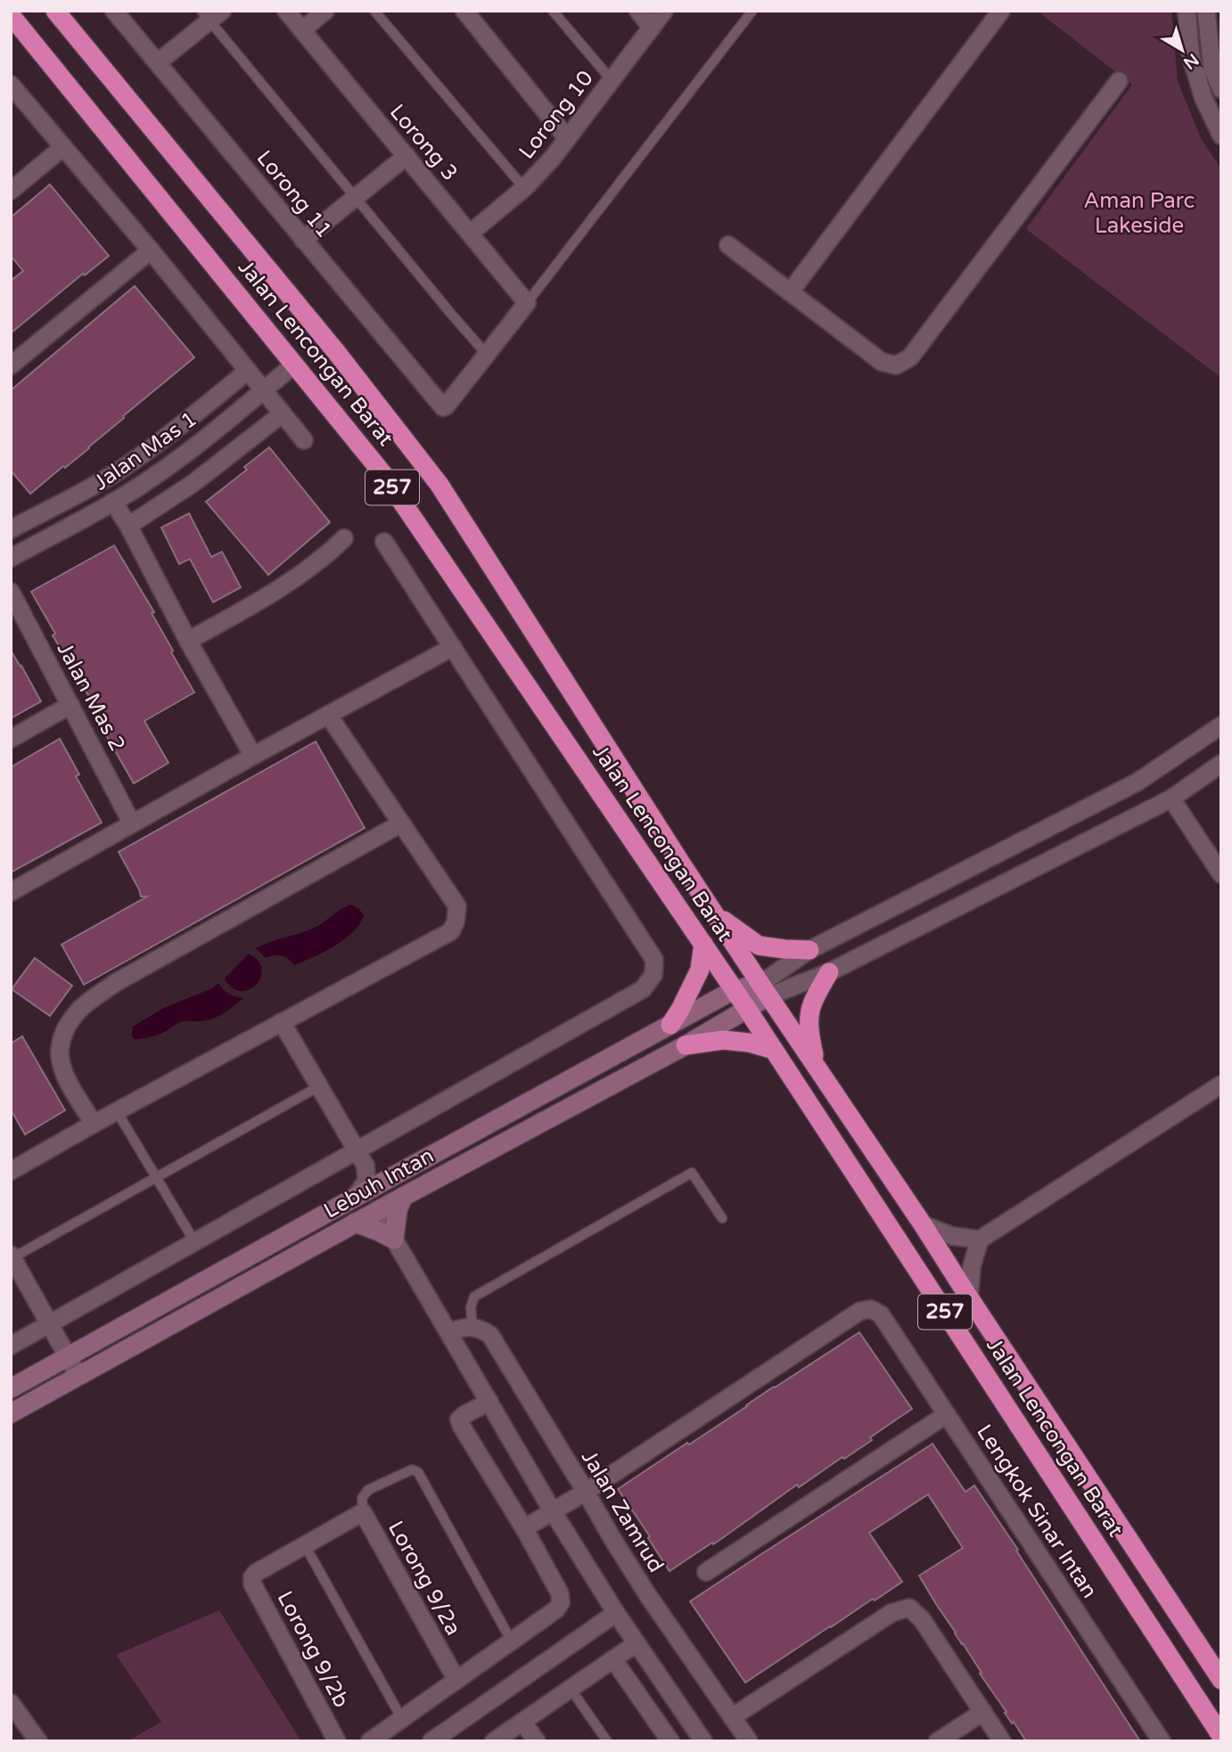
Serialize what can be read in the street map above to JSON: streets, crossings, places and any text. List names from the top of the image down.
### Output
{
  "streets": {
    "highway": ["Jalan Lencongan Barat", "257"],
    "main road": ["Lebuh Intan"],
    "street": [
      "Lorong 10",
      "Lorong 3",
      "Lorong 11",
      "Jalan Mas 1",
      "Jalan Mas 2",
      "Jalan Zamrud",
      "Lengkok Sinar Intan",
      "Lorong 9/2a",
      "Lorong 9/2b"
    ]
  },
  "crossings": [
    ["Lorong 10", "Lorong 3"],
    ["Jalan Lencongan Barat", "Jalan Mas 1"],
    ["Jalan Lencongan Barat", "Lebuh Intan"],
    ["Jalan Zamrud", "Lengkok Sinar Intan"],
    ["Lorong 9/2a", "Lorong 9/2b"]
  ],
  "parks": ["Aman Parc Lakeside"],
  "north": "bottom right"
}
